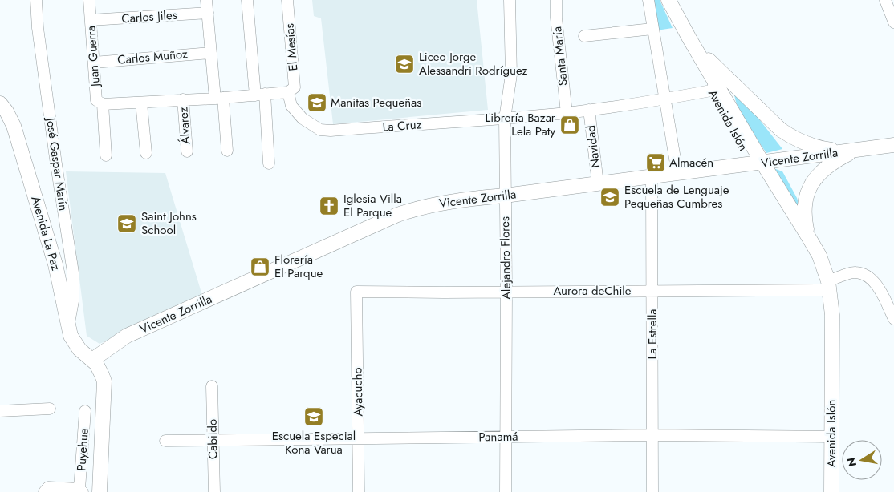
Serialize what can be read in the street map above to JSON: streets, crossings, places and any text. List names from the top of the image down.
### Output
{
  "streets": {
    "main road": ["Avenida Islón", "Vicente Zorrilla", "Avenida La Paz"],
    "street": [
      "Carlos Jiles",
      "El Mesías",
      "Juan Guerra",
      "Santa María",
      "Carlos Muñoz",
      "Álvarez",
      "La Cruz",
      "Navidad",
      "José Gaspar Marín",
      "Alejandro Flores",
      "Aurora deChile",
      "La Estrella",
      "Ayacucho",
      "Panamá",
      "Cabildo",
      "Puyehue"
    ]
  },
  "crossings": [
    ["Carlos Jiles", "Juan Guerra"],
    ["El Mesías", "La Cruz"],
    ["Juan Guerra", "Carlos Muñoz"],
    ["Santa María", "La Cruz"],
    ["Avenida Islón", "La Cruz"],
    ["Avenida Islón", "Vicente Zorrilla"],
    ["Avenida Islón", "Aurora deChile"],
    ["Avenida Islón", "Panamá"],
    ["La Cruz", "Navidad"],
    ["La Cruz", "Alejandro Flores"],
    ["Navidad", "Vicente Zorrilla"],
    ["Vicente Zorrilla", "Avenida La Paz"],
    ["Vicente Zorrilla", "Alejandro Flores"],
    ["Vicente Zorrilla", "La Estrella"],
    ["José Gaspar Marín", "Avenida La Paz"],
    ["Alejandro Flores", "Aurora deChile"],
    ["Alejandro Flores", "Panamá"],
    ["Aurora deChile", "La Estrella"],
    ["Aurora deChile", "Ayacucho"],
    ["La Estrella", "Panamá"],
    ["Ayacucho", "Panamá"],
    ["Panamá", "Cabildo"]
  ],
  "places": {
    "school or university": [
      "Liceo Jorge Alessandri Rodríguez",
      "Manitas Pequeñas",
      "Escuela de Lenguaje Pequeñas Cumbres",
      "Saint Johns School",
      "Escuela Especial Kona Varua"
    ],
    "shop": ["Librería Bazar Lela Paty", "Florería El Parque"],
    "supermarket": ["Almacén"],
    "church": ["Iglesia Villa El Parque"]
  },
  "north": "left"
}
